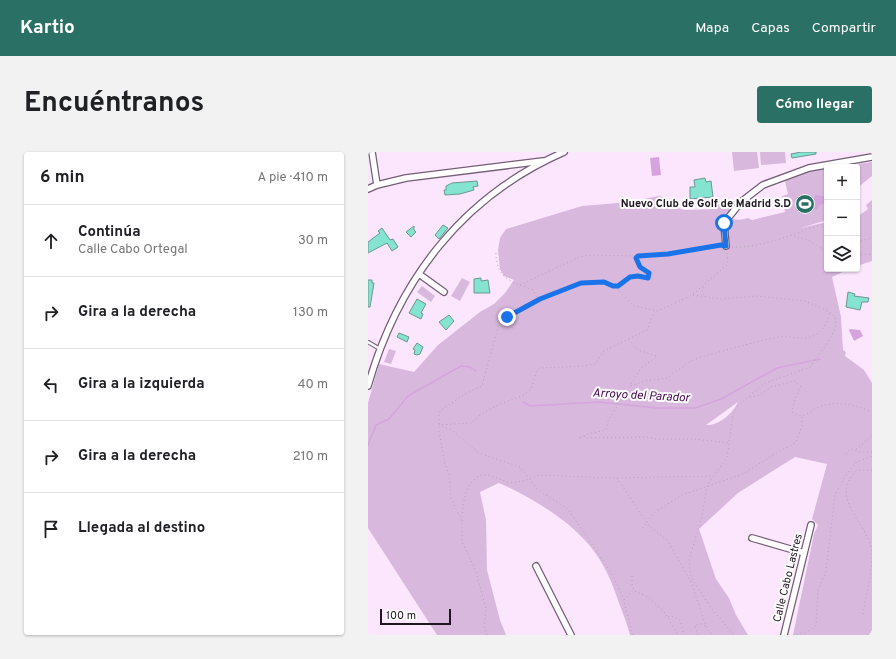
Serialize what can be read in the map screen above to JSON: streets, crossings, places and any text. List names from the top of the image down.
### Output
{
  "streets": {
    "street": ["Calle Cabo Lastres"]
  },
  "water": ["Arroyo del Parador"],
  "places": {
    "sports": ["Nuevo Club de Golf de Madrid S.D"]
  },
  "scale_bar": "100 m",
  "page": {
    "header": "Kartio",
    "nav": ["Mapa", "Capas", "Compartir"],
    "title": "Encuéntranos",
    "buttons": "Cómo llegar",
    "heading": ["6 min", "A pie · 410 m"],
    "map_buttons": ["+", "−"],
    "list": [
      ["Continúa", "Calle Cabo Ortegal", "30 m"],
      ["Gira a la derecha", "130 m"],
      ["Gira a la izquierda", "40 m"],
      ["Gira a la derecha", "210 m"],
      "Llegada al destino"
    ],
    "scale": "100 m"
  }
}
